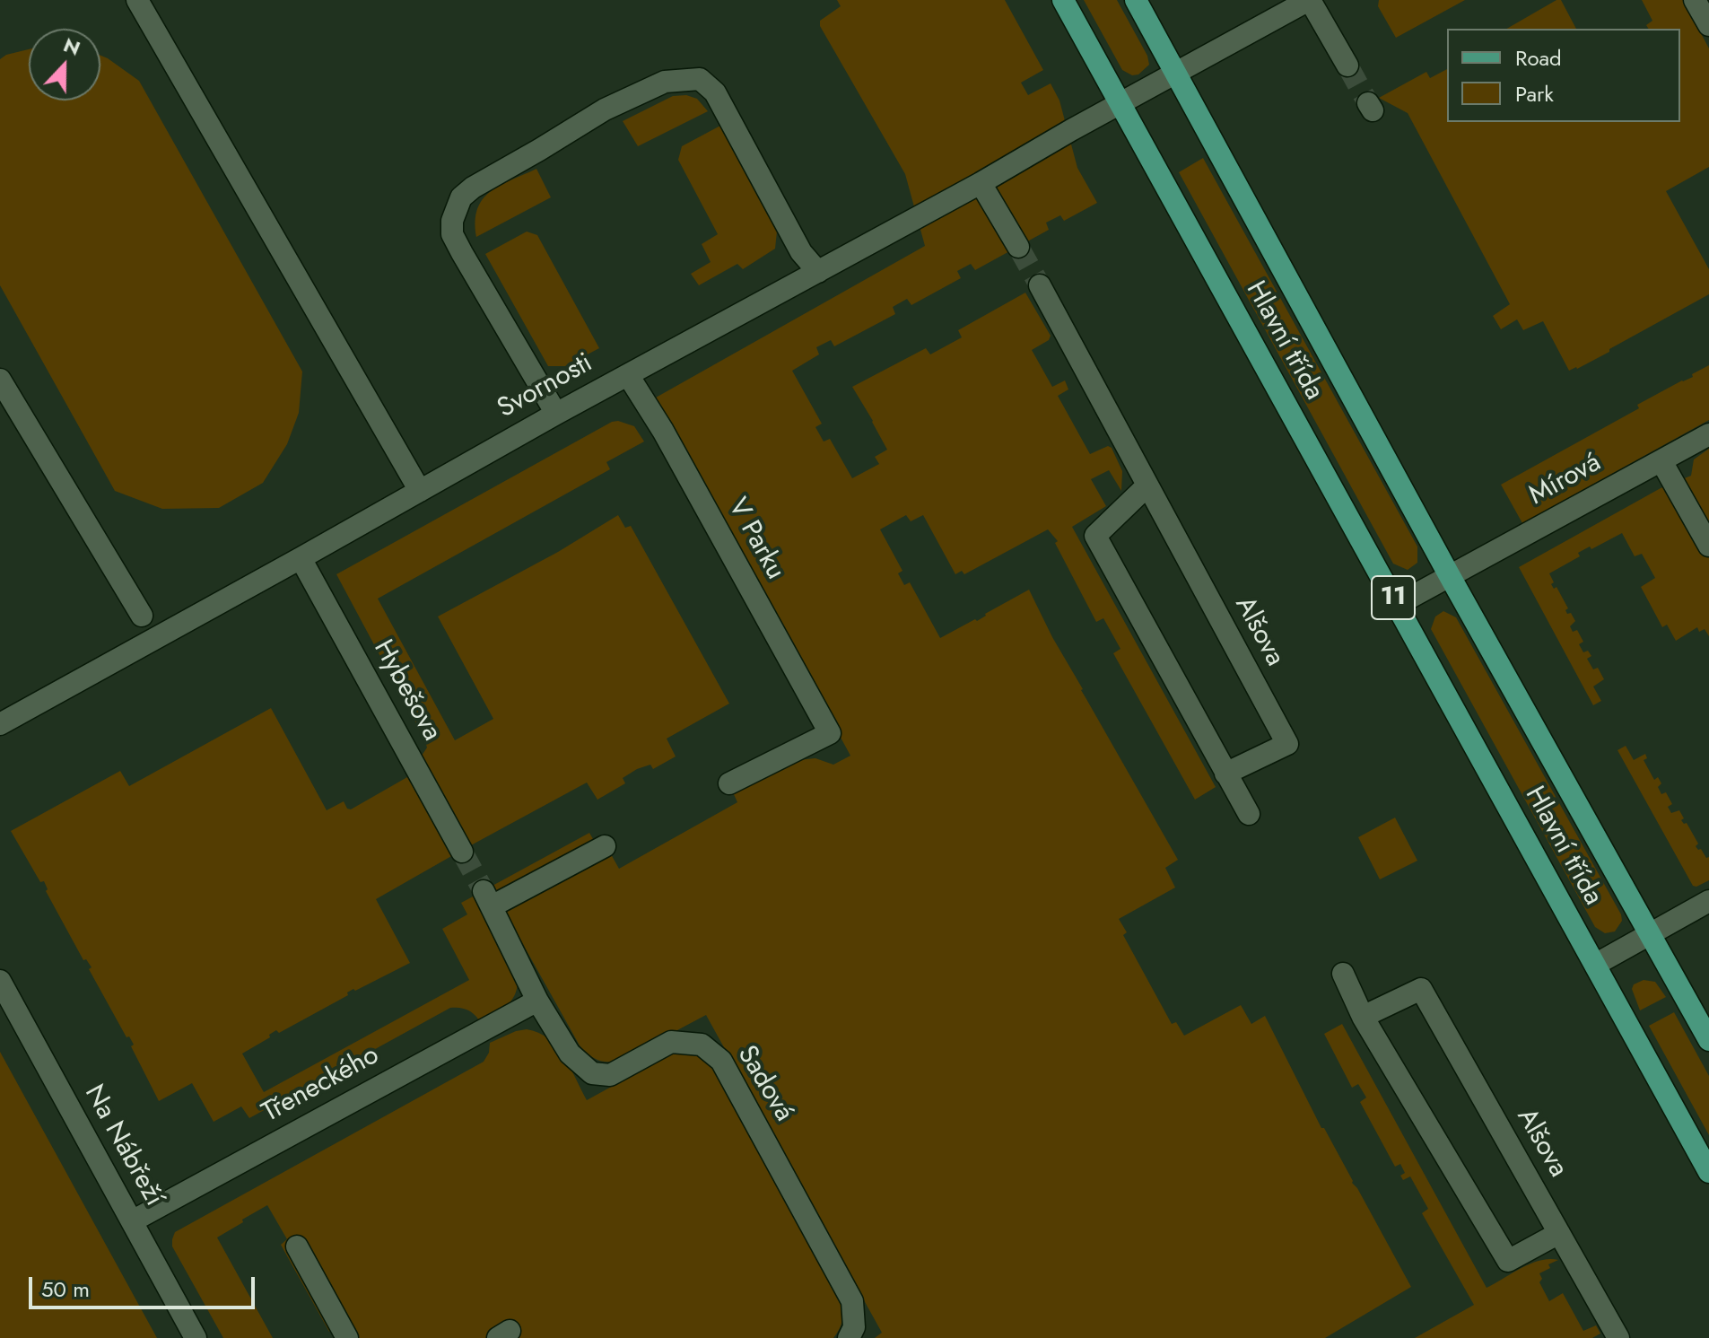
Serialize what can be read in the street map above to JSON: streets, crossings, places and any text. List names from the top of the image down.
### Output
{
  "streets": {
    "main road": ["Hlavní třída", "11"],
    "street": [
      "Svornosti",
      "Mírová",
      "V Parku",
      "Alšova",
      "Hybešova",
      "Sadová",
      "Třeneckého",
      "Na Nábřeží"
    ]
  },
  "crossings": [
    ["Hlavní třída", "Svornosti"],
    ["Svornosti", "V Parku"],
    ["Svornosti", "Hybešova"],
    ["Mírová", "11"],
    ["Sadová", "Třeneckého"],
    ["Třeneckého", "Na Nábřeží"]
  ],
  "legend": ["Road", "Park"],
  "scale_bar": "50 m",
  "north": "top"
}
